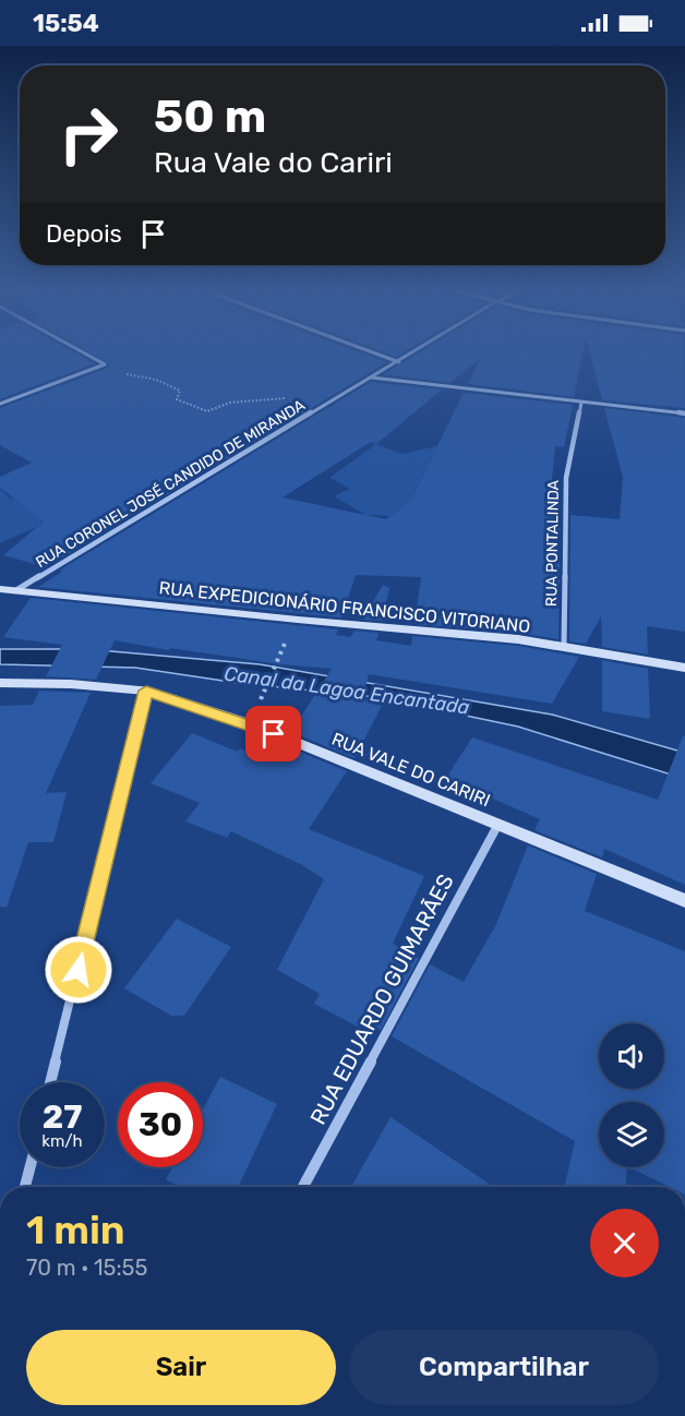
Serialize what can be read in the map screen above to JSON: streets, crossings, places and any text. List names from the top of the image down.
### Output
{
  "streets": {
    "main road": ["RUA EXPEDICIONÁRIO FRANCISCO VITORIANO", "RUA VALE DO CARIRI"],
    "street": ["RUA CORONEL JOSÉ CANDIDO DE MIRANDA", "RUA PONTALINDA", "RUA EDUARDO GUIMARÃES"]
  },
  "crossings": [
    ["RUA CORONEL JOSÉ CANDIDO DE MIRANDA", "RUA EXPEDICIONÁRIO FRANCISCO VITORIANO"],
    ["RUA PONTALINDA", "RUA EXPEDICIONÁRIO FRANCISCO VITORIANO"],
    ["RUA VALE DO CARIRI", "RUA EDUARDO GUIMARÃES"]
  ],
  "water": ["Canal da Lagoa Encantada"],
  "page": {
    "status": "15:54",
    "turn": ["50 m", "Rua Vale do Cariri"],
    "then": "Depois",
    "speed": "27 km/h",
    "limit": "30",
    "heading": ["1 min", "70 m · 15:55"],
    "buttons": ["Sair", "Compartilhar"]
  }
}
